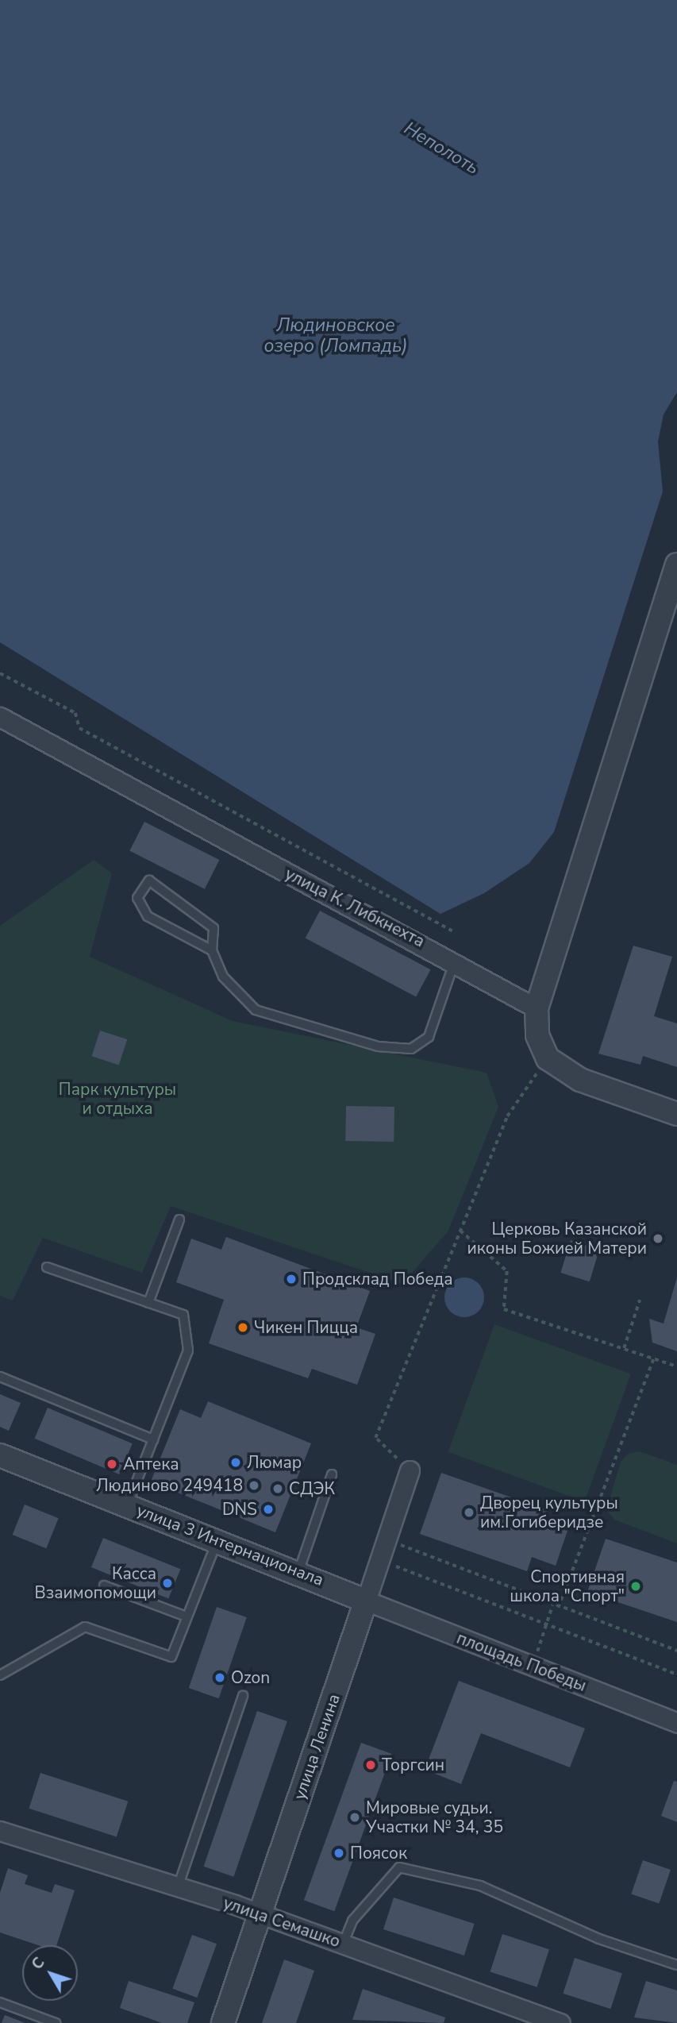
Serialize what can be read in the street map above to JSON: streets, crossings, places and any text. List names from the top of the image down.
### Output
{
  "streets": {
    "street": [
      "улица К. Либкнехта",
      "улица 3 Интернационала",
      "площадь Победы",
      "улица Ленина",
      "улица Семашко"
    ]
  },
  "crossings": [
    ["улица 3 Интернационала", "площадь Победы"],
    ["улица 3 Интернационала", "улица Ленина"],
    ["площадь Победы", "улица Ленина"],
    ["улица Ленина", "улица Семашко"]
  ],
  "water": ["Неполоть", "Людиновское озеро (Ломпадь)"],
  "parks": ["Парк культуры и отдыха"],
  "places": [
    "Церковь Казанской иконы Божией Матери",
    "Продсклад Победа",
    "Чикен Пицца",
    "Люмар",
    "Аптека",
    "Людиново 249418",
    "СДЭК",
    "DNS",
    "Дворец культуры им.Гогиберидзе",
    "Касса Взаимопомощи",
    "Спортивная школа \"Спорт\"",
    "Ozon",
    "Торгсин",
    "Мировые судьи. Участки № 34, 35",
    "Поясок"
  ],
  "north": "top left"
}
